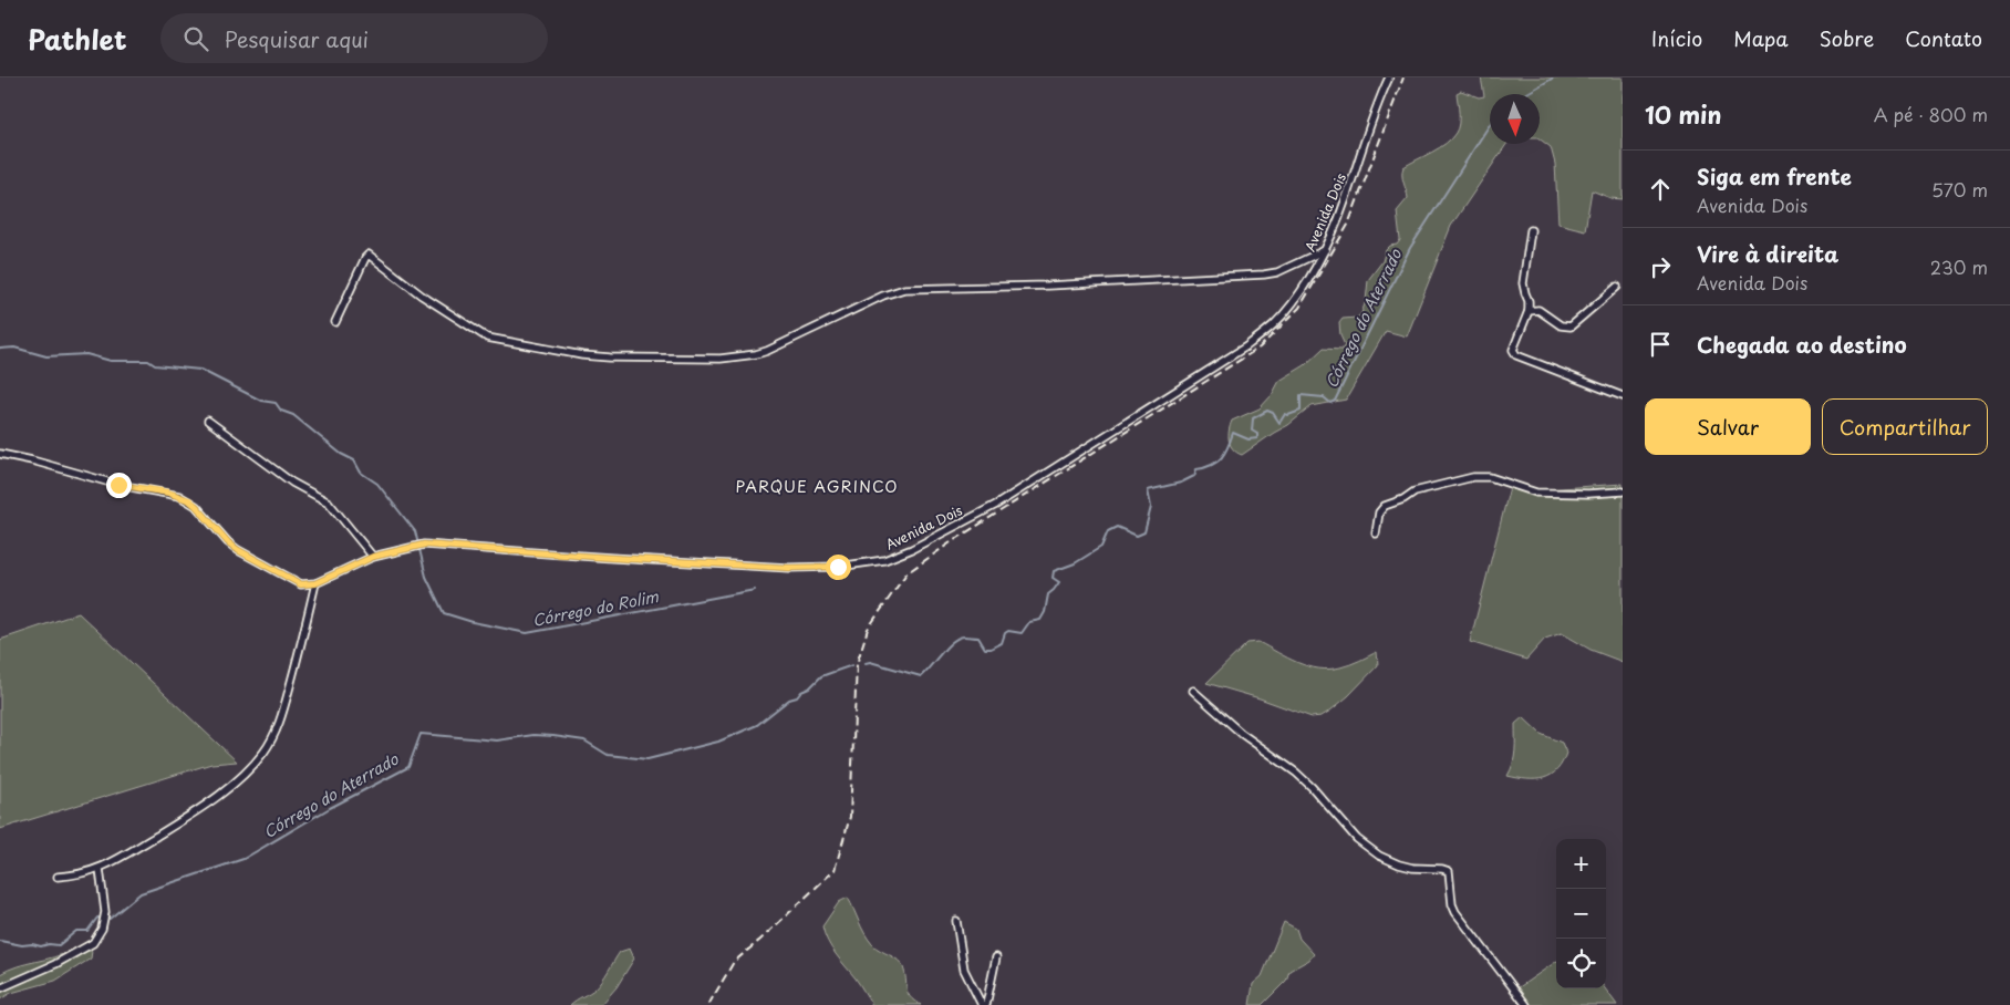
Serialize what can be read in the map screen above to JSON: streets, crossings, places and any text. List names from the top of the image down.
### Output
{
  "streets": {
    "street": ["Avenida Dois"]
  },
  "districts": ["PARQUE AGRINCO"],
  "water": ["Córrego do Aterrado", "Córrego do Rolim"],
  "north": "bottom",
  "page": {
    "header": "Pathlet",
    "search": "Pesquisar aqui",
    "nav": [
      "Início",
      "Mapa",
      "Sobre",
      "Contato"
    ],
    "heading": ["10 min", "A pé · 800 m"],
    "list": [
      ["Siga em frente", "Avenida Dois", "570 m"],
      ["Vire à direita", "Avenida Dois", "230 m"],
      "Chegada ao destino"
    ],
    "buttons": ["Salvar", "Compartilhar"],
    "map_buttons": ["+", "−"]
  }
}
